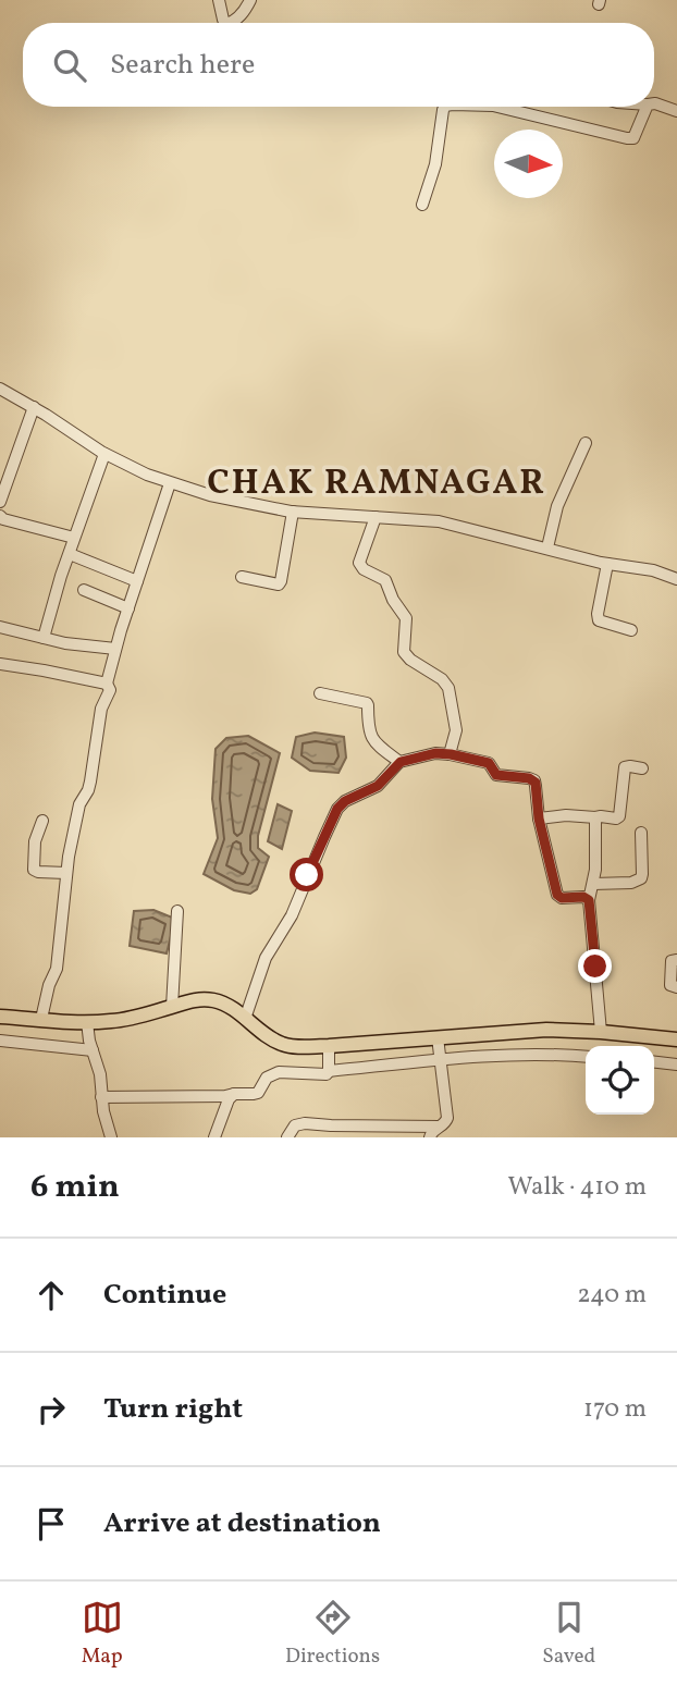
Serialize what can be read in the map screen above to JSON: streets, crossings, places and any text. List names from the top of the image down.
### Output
{
  "districts": ["CHAK RAMNAGAR"],
  "north": "right",
  "page": {
    "search": "Search here",
    "heading": ["6 min", "Walk · 410 m"],
    "list": [
      ["Continue", "240 m"],
      ["Turn right", "170 m"],
      "Arrive at destination"
    ],
    "nav": ["Map", "Directions", "Saved"]
  }
}
